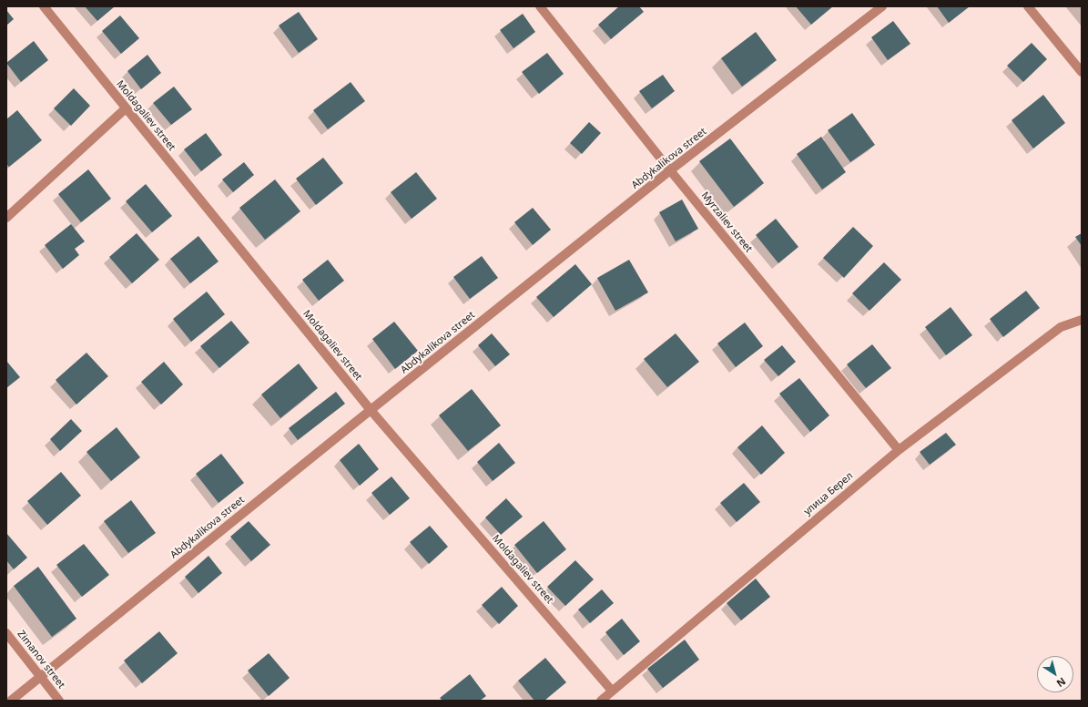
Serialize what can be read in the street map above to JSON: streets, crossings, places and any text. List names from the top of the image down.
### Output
{
  "streets": {
    "street": [
      "Moldagaliev street",
      "Abdykalikova street",
      "Myrzaliev street",
      "улица Берел",
      "Zimanov street"
    ]
  },
  "crossings": [
    ["Moldagaliev street", "Abdykalikova street"],
    ["Moldagaliev street", "улица Берел"],
    ["Abdykalikova street", "Myrzaliev street"],
    ["Abdykalikova street", "Zimanov street"],
    ["Myrzaliev street", "улица Берел"]
  ],
  "north": "bottom right"
}
